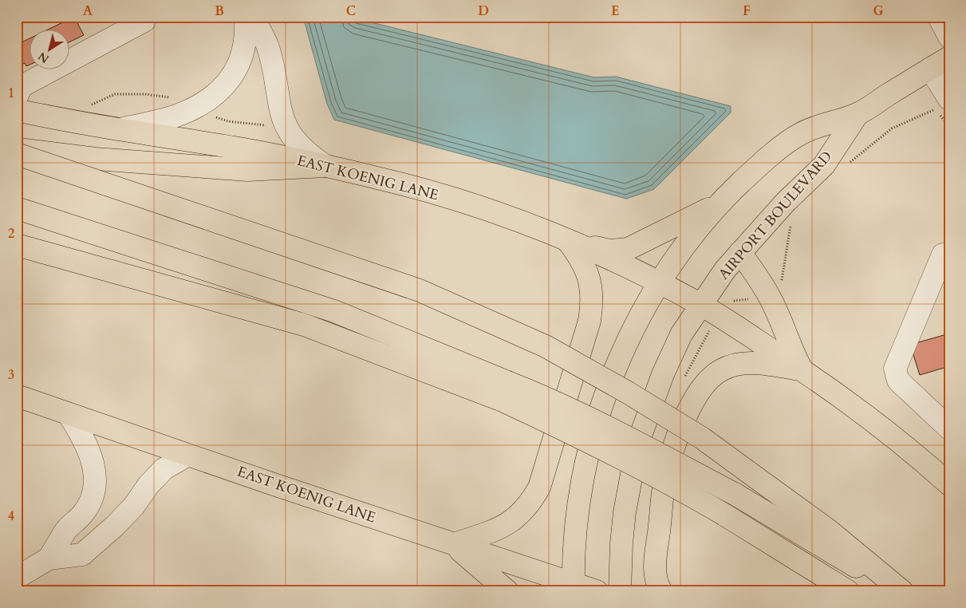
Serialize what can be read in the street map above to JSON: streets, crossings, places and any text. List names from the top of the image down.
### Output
{
  "streets": {
    "main road": ["EAST KOENIG LANE", "AIRPORT BOULEVARD"]
  },
  "crossings": [
    ["EAST KOENIG LANE", "AIRPORT BOULEVARD"]
  ],
  "north": "bottom left",
  "grid": {
    "columns": [
      "A",
      "B",
      "C",
      "D",
      "E",
      "F",
      "G"
    ],
    "rows": [
      "1",
      "2",
      "3",
      "4"
    ]
  }
}
